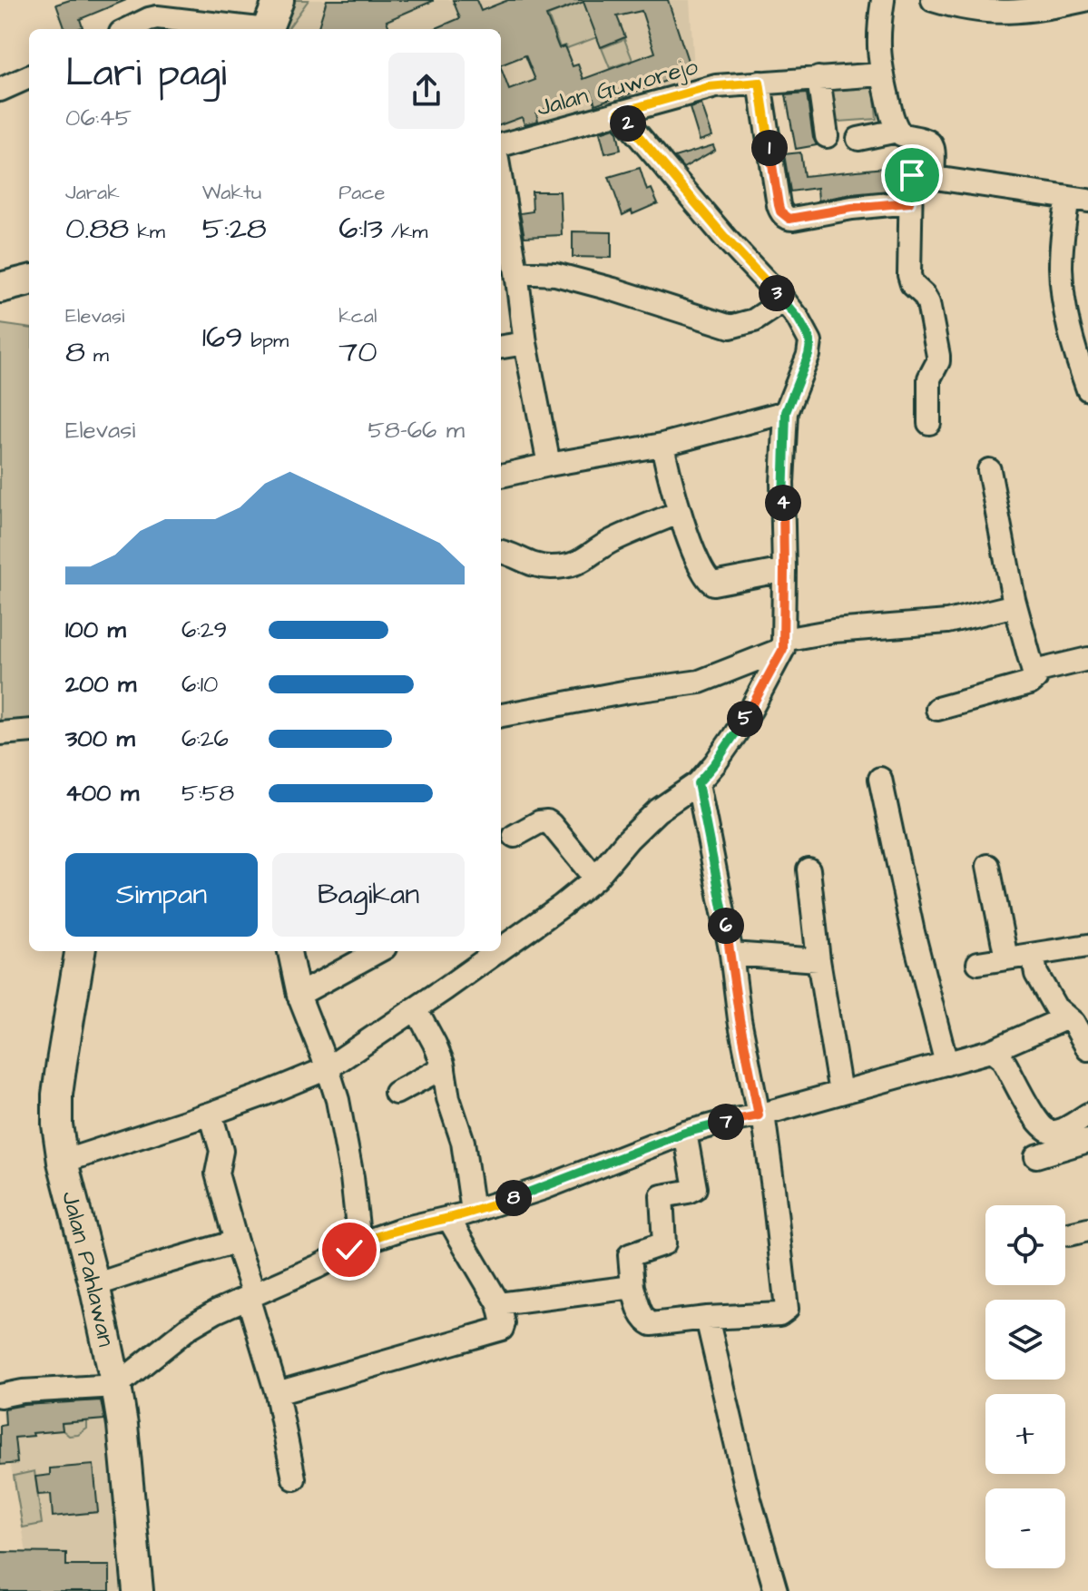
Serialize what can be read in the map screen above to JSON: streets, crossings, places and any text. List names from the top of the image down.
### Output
{
  "streets": {
    "main road": ["Jalan Pahlawan"],
    "street": ["Jalan Guworejo"]
  },
  "page": {
    "heading": ["Lari pagi", "06:45"],
    "pins": [
      "2",
      "1",
      "3",
      "4",
      "5",
      "6",
      "7",
      "8"
    ],
    "stats": [
      ["Jarak", "0.88 km"],
      ["Waktu", "5:28"],
      ["Pace", "6:13 /km"],
      ["Elevasi", "8 m"],
      ["169 bpm"],
      ["kcal", "70"]
    ],
    "chart": ["Elevasi", "58–66 m"],
    "list": [
      {
        "name": "100 m",
        "note": "6:29"
      },
      {
        "name": "200 m",
        "note": "6:10"
      },
      {
        "name": "300 m",
        "note": "6:26"
      },
      {
        "name": "400 m",
        "note": "5:58"
      }
    ],
    "buttons": ["Simpan", "Bagikan"],
    "map_buttons": ["+", "−"]
  }
}
